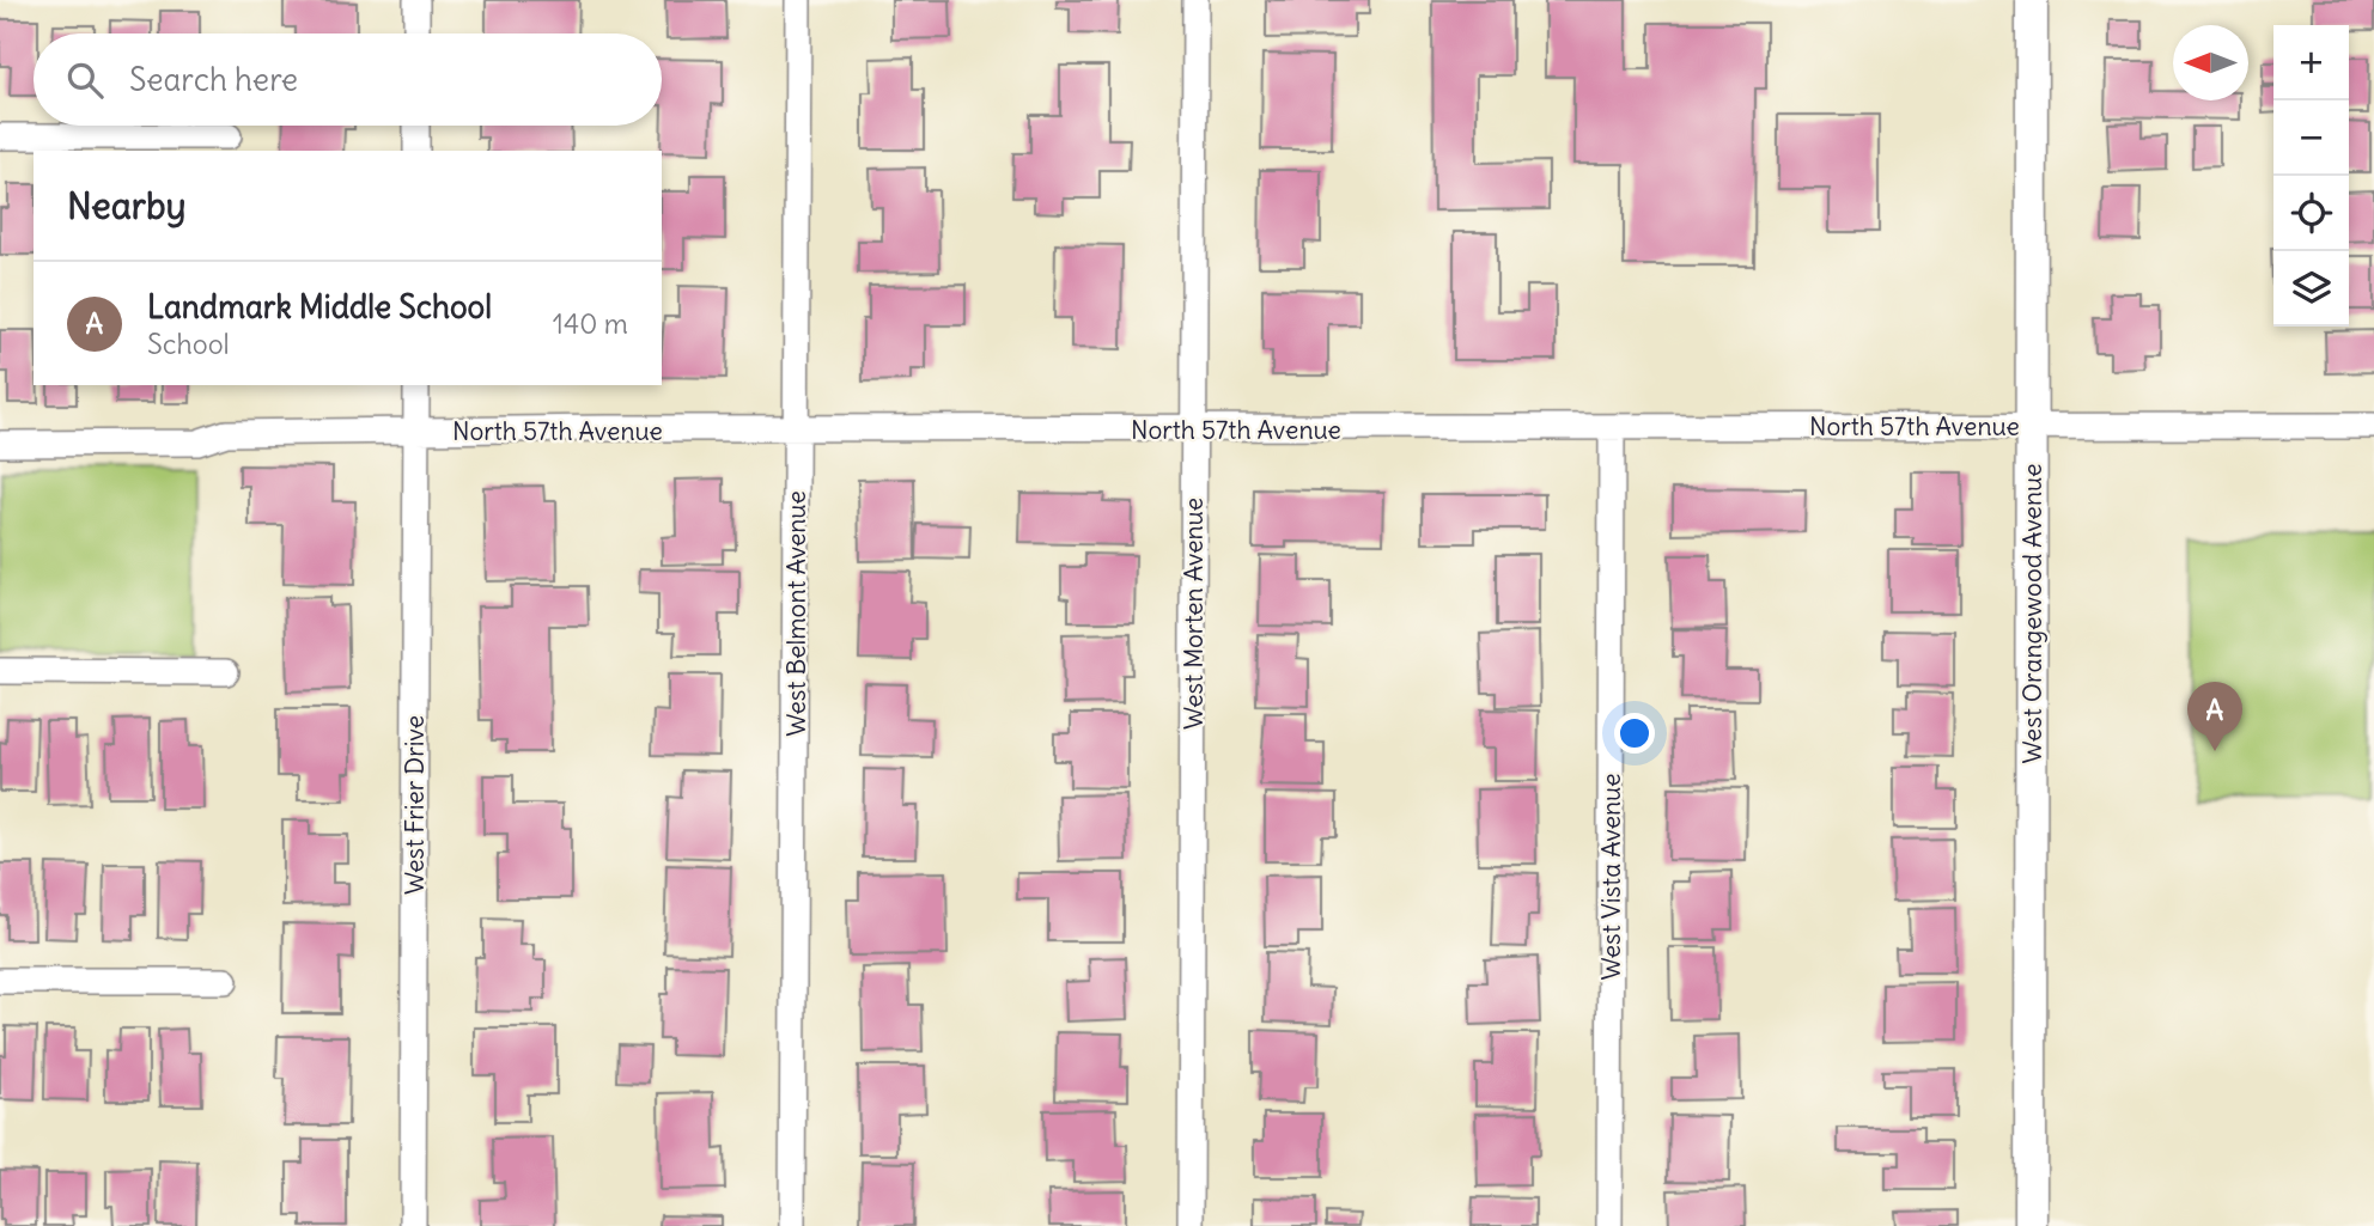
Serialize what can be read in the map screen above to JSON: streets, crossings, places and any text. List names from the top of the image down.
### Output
{
  "streets": {
    "street": [
      "North 57th Avenue",
      "West Belmont Avenue",
      "West Morten Avenue",
      "West Orangewood Avenue",
      "West Frier Drive",
      "West Vista Avenue"
    ]
  },
  "crossings": [
    ["North 57th Avenue", "West Belmont Avenue"],
    ["North 57th Avenue", "West Morten Avenue"],
    ["North 57th Avenue", "West Orangewood Avenue"],
    ["North 57th Avenue", "West Frier Drive"],
    ["North 57th Avenue", "West Vista Avenue"]
  ],
  "north": "left",
  "page": {
    "map_buttons": ["+", "−"],
    "search": "Search here",
    "heading": "Nearby",
    "list": [
      {
        "mark": "A",
        "name": "Landmark Middle School",
        "note": "School",
        "value": "140 m"
      }
    ],
    "pins": "A"
  }
}
